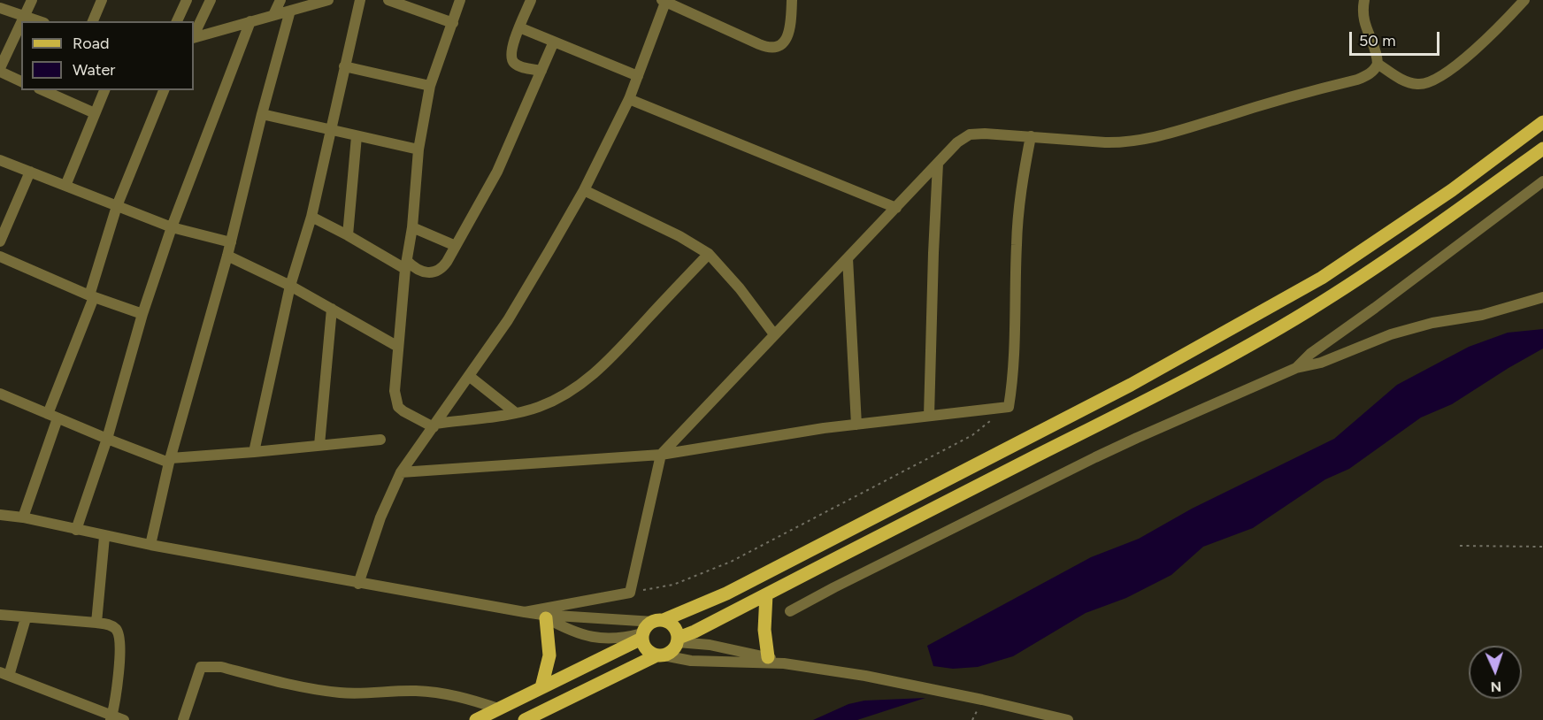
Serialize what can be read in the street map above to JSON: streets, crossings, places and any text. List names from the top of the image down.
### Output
{
  "legend": ["Road", "Water"],
  "scale_bar": "50 m",
  "north": "bottom"
}
